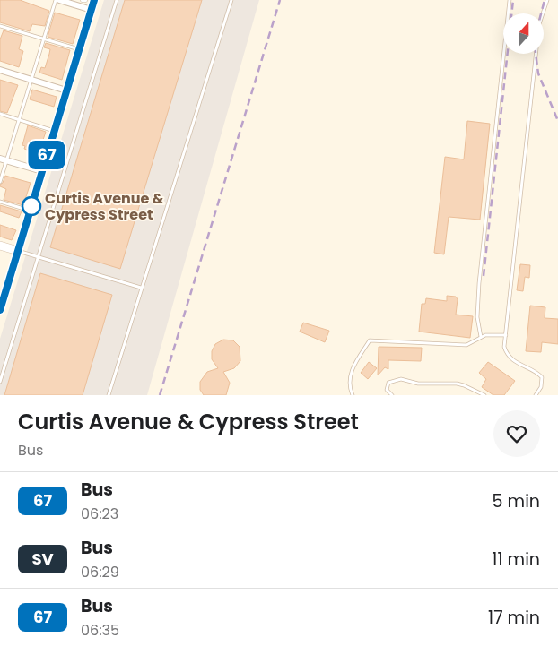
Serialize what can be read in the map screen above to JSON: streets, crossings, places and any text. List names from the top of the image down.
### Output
{
  "places": ["Curtis Avenue & Cypress Street"],
  "lines": ["bus line 67"],
  "north": "top",
  "page": {
    "on_map": "67",
    "heading": ["Curtis Avenue & Cypress Street", "Bus"],
    "list": [
      {
        "mark": "67",
        "name": "Bus",
        "note": "06:23",
        "value": "5 min"
      },
      {
        "mark": "SV",
        "name": "Bus",
        "note": "06:29",
        "value": "11 min"
      },
      {
        "mark": "67",
        "name": "Bus",
        "note": "06:35",
        "value": "17 min"
      }
    ]
  }
}
